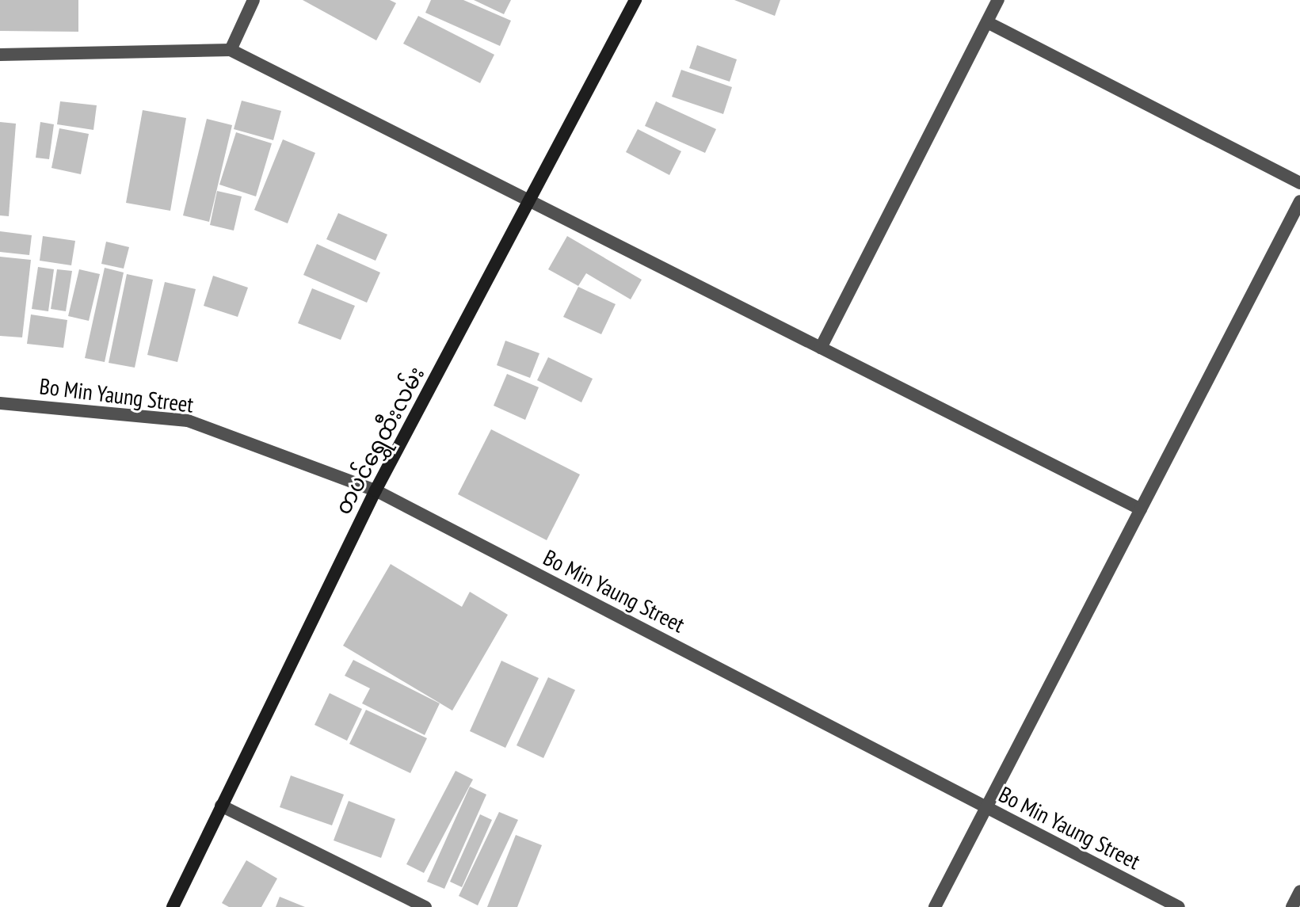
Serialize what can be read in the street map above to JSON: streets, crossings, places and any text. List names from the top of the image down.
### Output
{
  "streets": {
    "street": ["Bo Min Yaung Street", "တပင်ရွှေထီးလမ်း"]
  },
  "crossings": [
    ["Bo Min Yaung Street", "တပင်ရွှေထီးလမ်း"]
  ]
}
